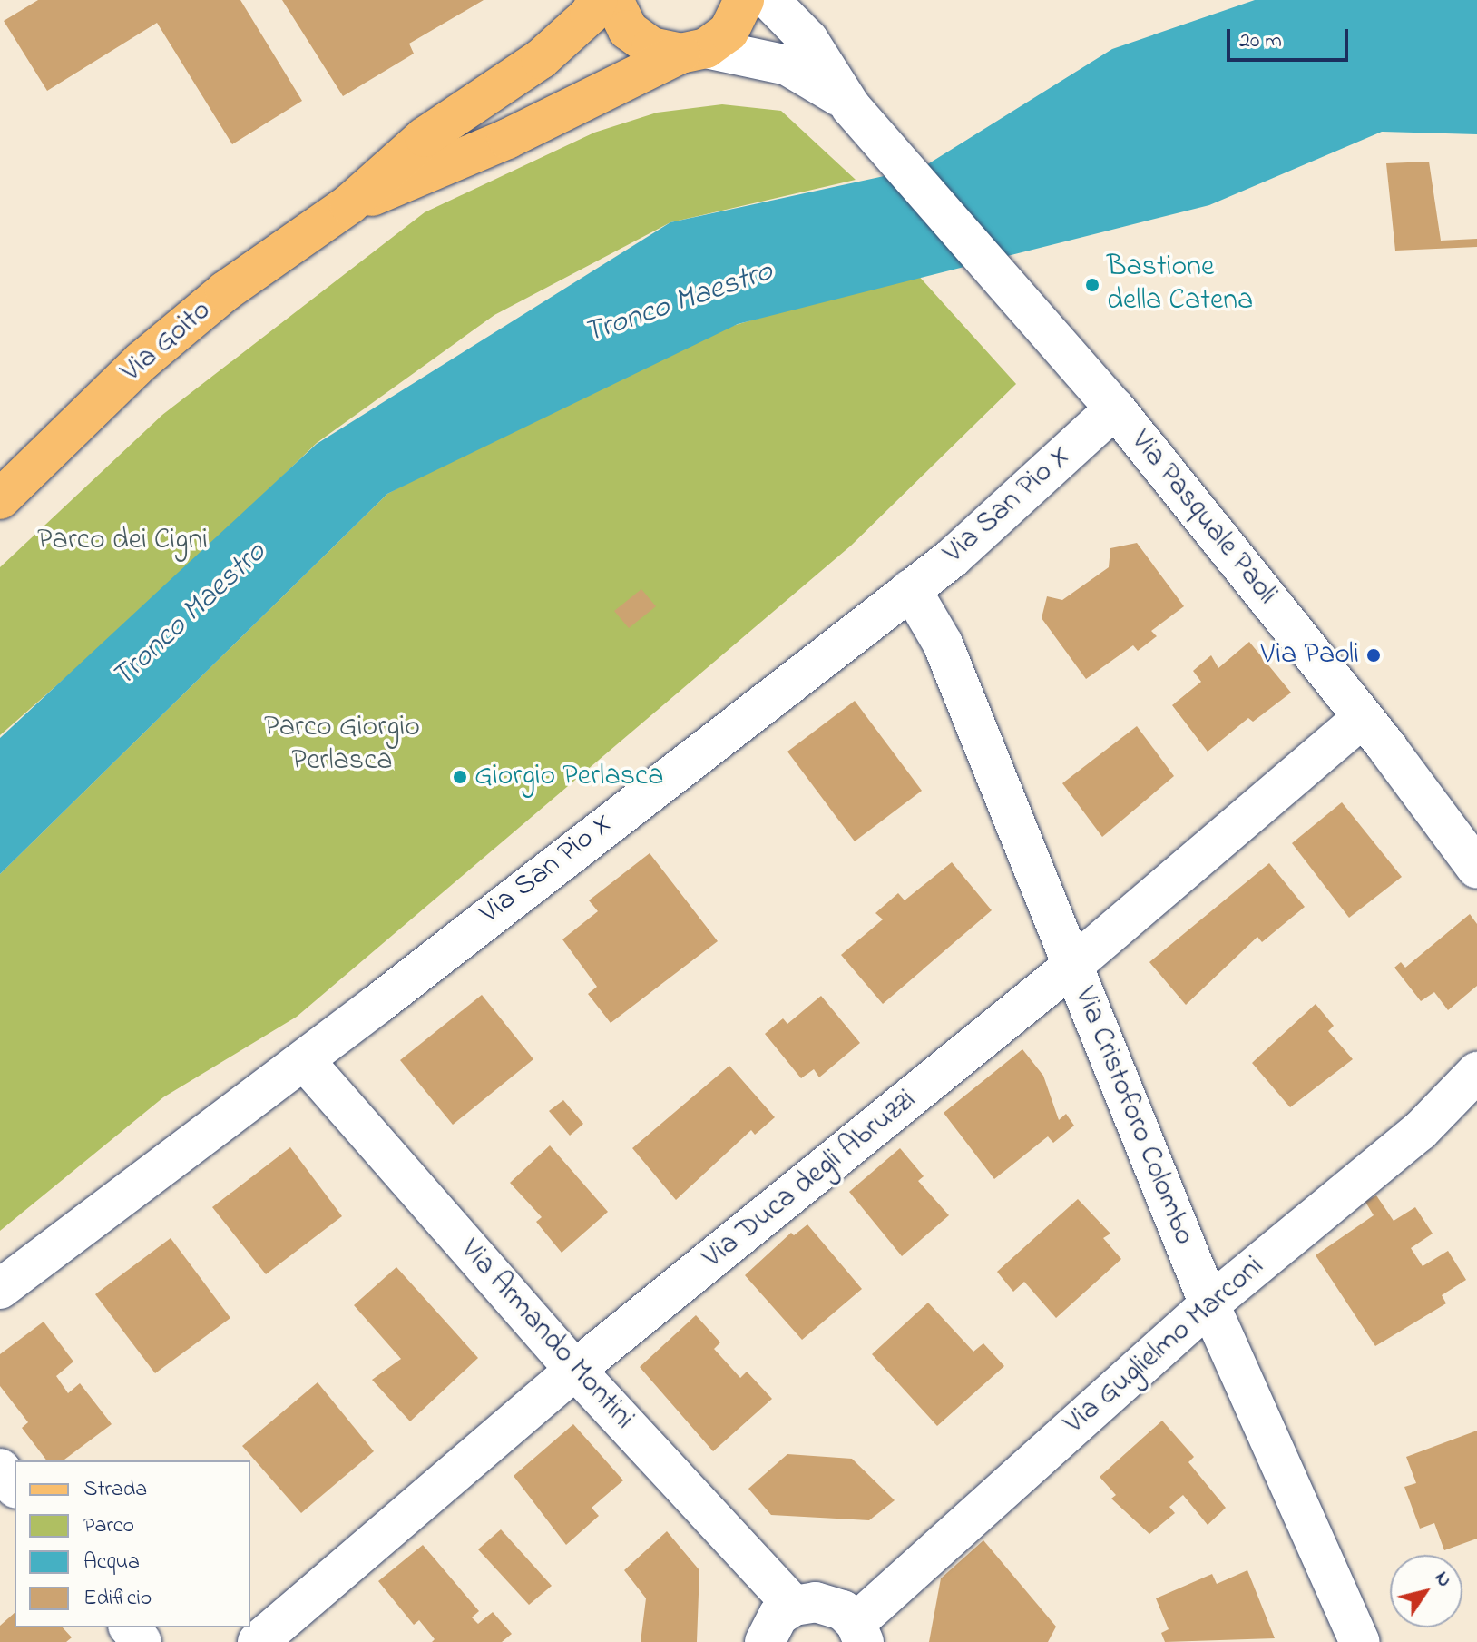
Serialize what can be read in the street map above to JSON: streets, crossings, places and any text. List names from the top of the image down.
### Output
{
  "streets": {
    "main road": ["Via Goito"],
    "street": [
      "Via San Pio X",
      "Via Pasquale Paoli",
      "Via Cristoforo Colombo",
      "Via Duca degli Abruzzi",
      "Via Armando Montini",
      "Via Guglielmo Marconi"
    ]
  },
  "crossings": [
    ["Via San Pio X", "Via Pasquale Paoli"],
    ["Via San Pio X", "Via Cristoforo Colombo"],
    ["Via San Pio X", "Via Armando Montini"],
    ["Via Pasquale Paoli", "Via Duca degli Abruzzi"],
    ["Via Cristoforo Colombo", "Via Duca degli Abruzzi"],
    ["Via Cristoforo Colombo", "Via Guglielmo Marconi"],
    ["Via Duca degli Abruzzi", "Via Armando Montini"],
    ["Via Armando Montini", "Via Guglielmo Marconi"]
  ],
  "water": ["Tronco Maestro"],
  "parks": ["Parco dei Cigni", "Parco Giorgio Perlasca"],
  "places": ["Bastione della Catena", "Via Paoli", "Giorgio Perlasca"],
  "legend": [
    "Strada",
    "Parco",
    "Acqua",
    "Edificio"
  ],
  "scale_bar": "20 m",
  "north": "top right"
}
